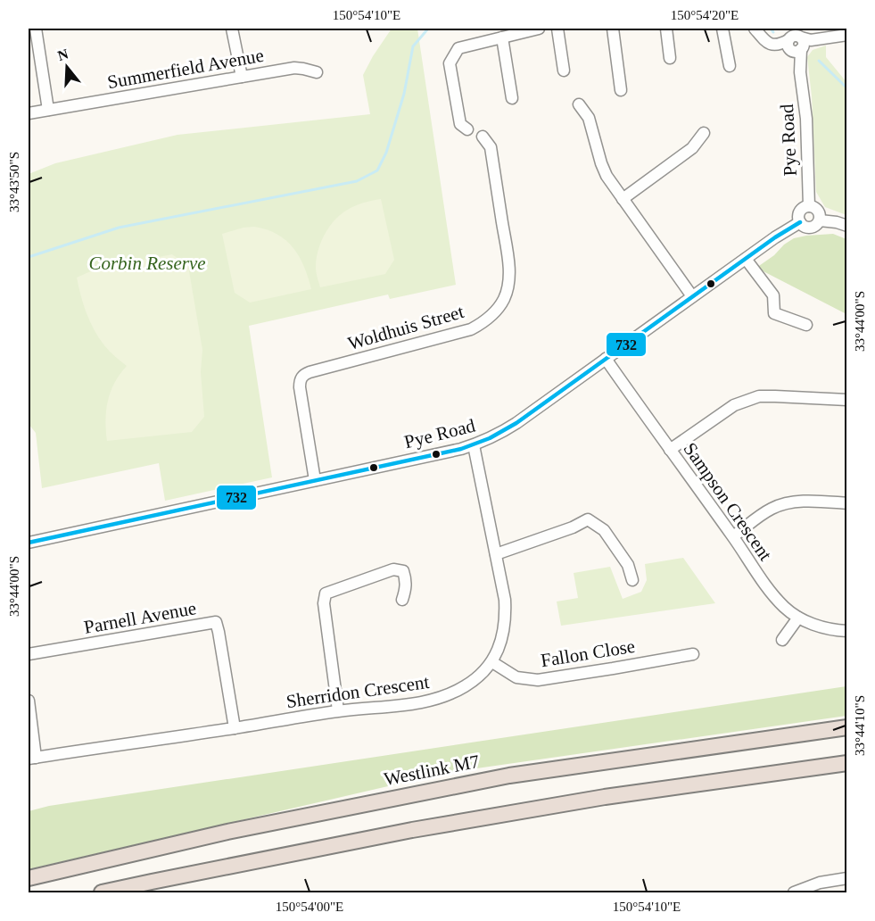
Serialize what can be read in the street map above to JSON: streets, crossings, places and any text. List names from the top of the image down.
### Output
{
  "streets": {
    "highway": ["Westlink M7"],
    "street": [
      "Summerfield Avenue",
      "Pye Road",
      "Woldhuis Street",
      "Sampson Crescent",
      "Parnell Avenue",
      "Fallon Close",
      "Sherridon Crescent"
    ]
  },
  "crossings": [
    ["Pye Road", "Woldhuis Street"],
    ["Pye Road", "Sampson Crescent"],
    ["Pye Road", "Sherridon Crescent"],
    ["Parnell Avenue", "Sherridon Crescent"],
    ["Fallon Close", "Sherridon Crescent"]
  ],
  "parks": ["Corbin Reserve"],
  "lines": ["transit line 732"],
  "north": "top",
  "coordinates": [
    "150°54'10\"E",
    "150°54'20\"E",
    "33°43'50\"S",
    "33°44'00\"S",
    "33°44'10\"S",
    "150°54'00\"E"
  ]
}
